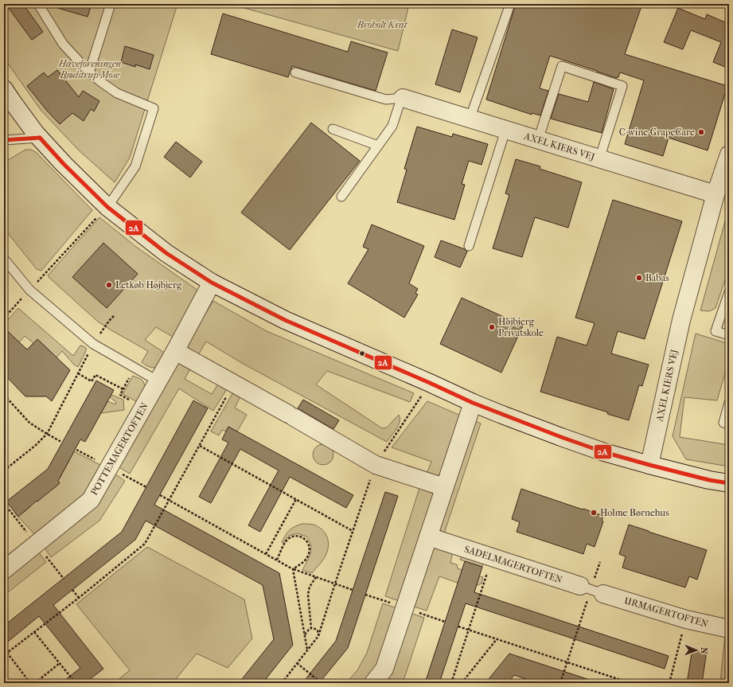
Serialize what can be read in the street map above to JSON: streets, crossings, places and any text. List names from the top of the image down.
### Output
{
  "streets": {
    "street": [
      "AXEL KIERS VEJ",
      "POTTEMAGERTOFTEN",
      "SADELMAGERTOFTEN",
      "URMAGERTOFTEN"
    ]
  },
  "crossings": [
    ["SADELMAGERTOFTEN", "URMAGERTOFTEN"]
  ],
  "parks": ["Broholt Krat", "Haveforeningen Bjødstrup Mose"],
  "places": [
    "C-wine GrapeCare",
    "Babas",
    "Letkøb Højbjerg",
    "Højbjerg Privatskole",
    "Holme Børnehus"
  ],
  "lines": ["transit line 2A"],
  "north": "right"
}
